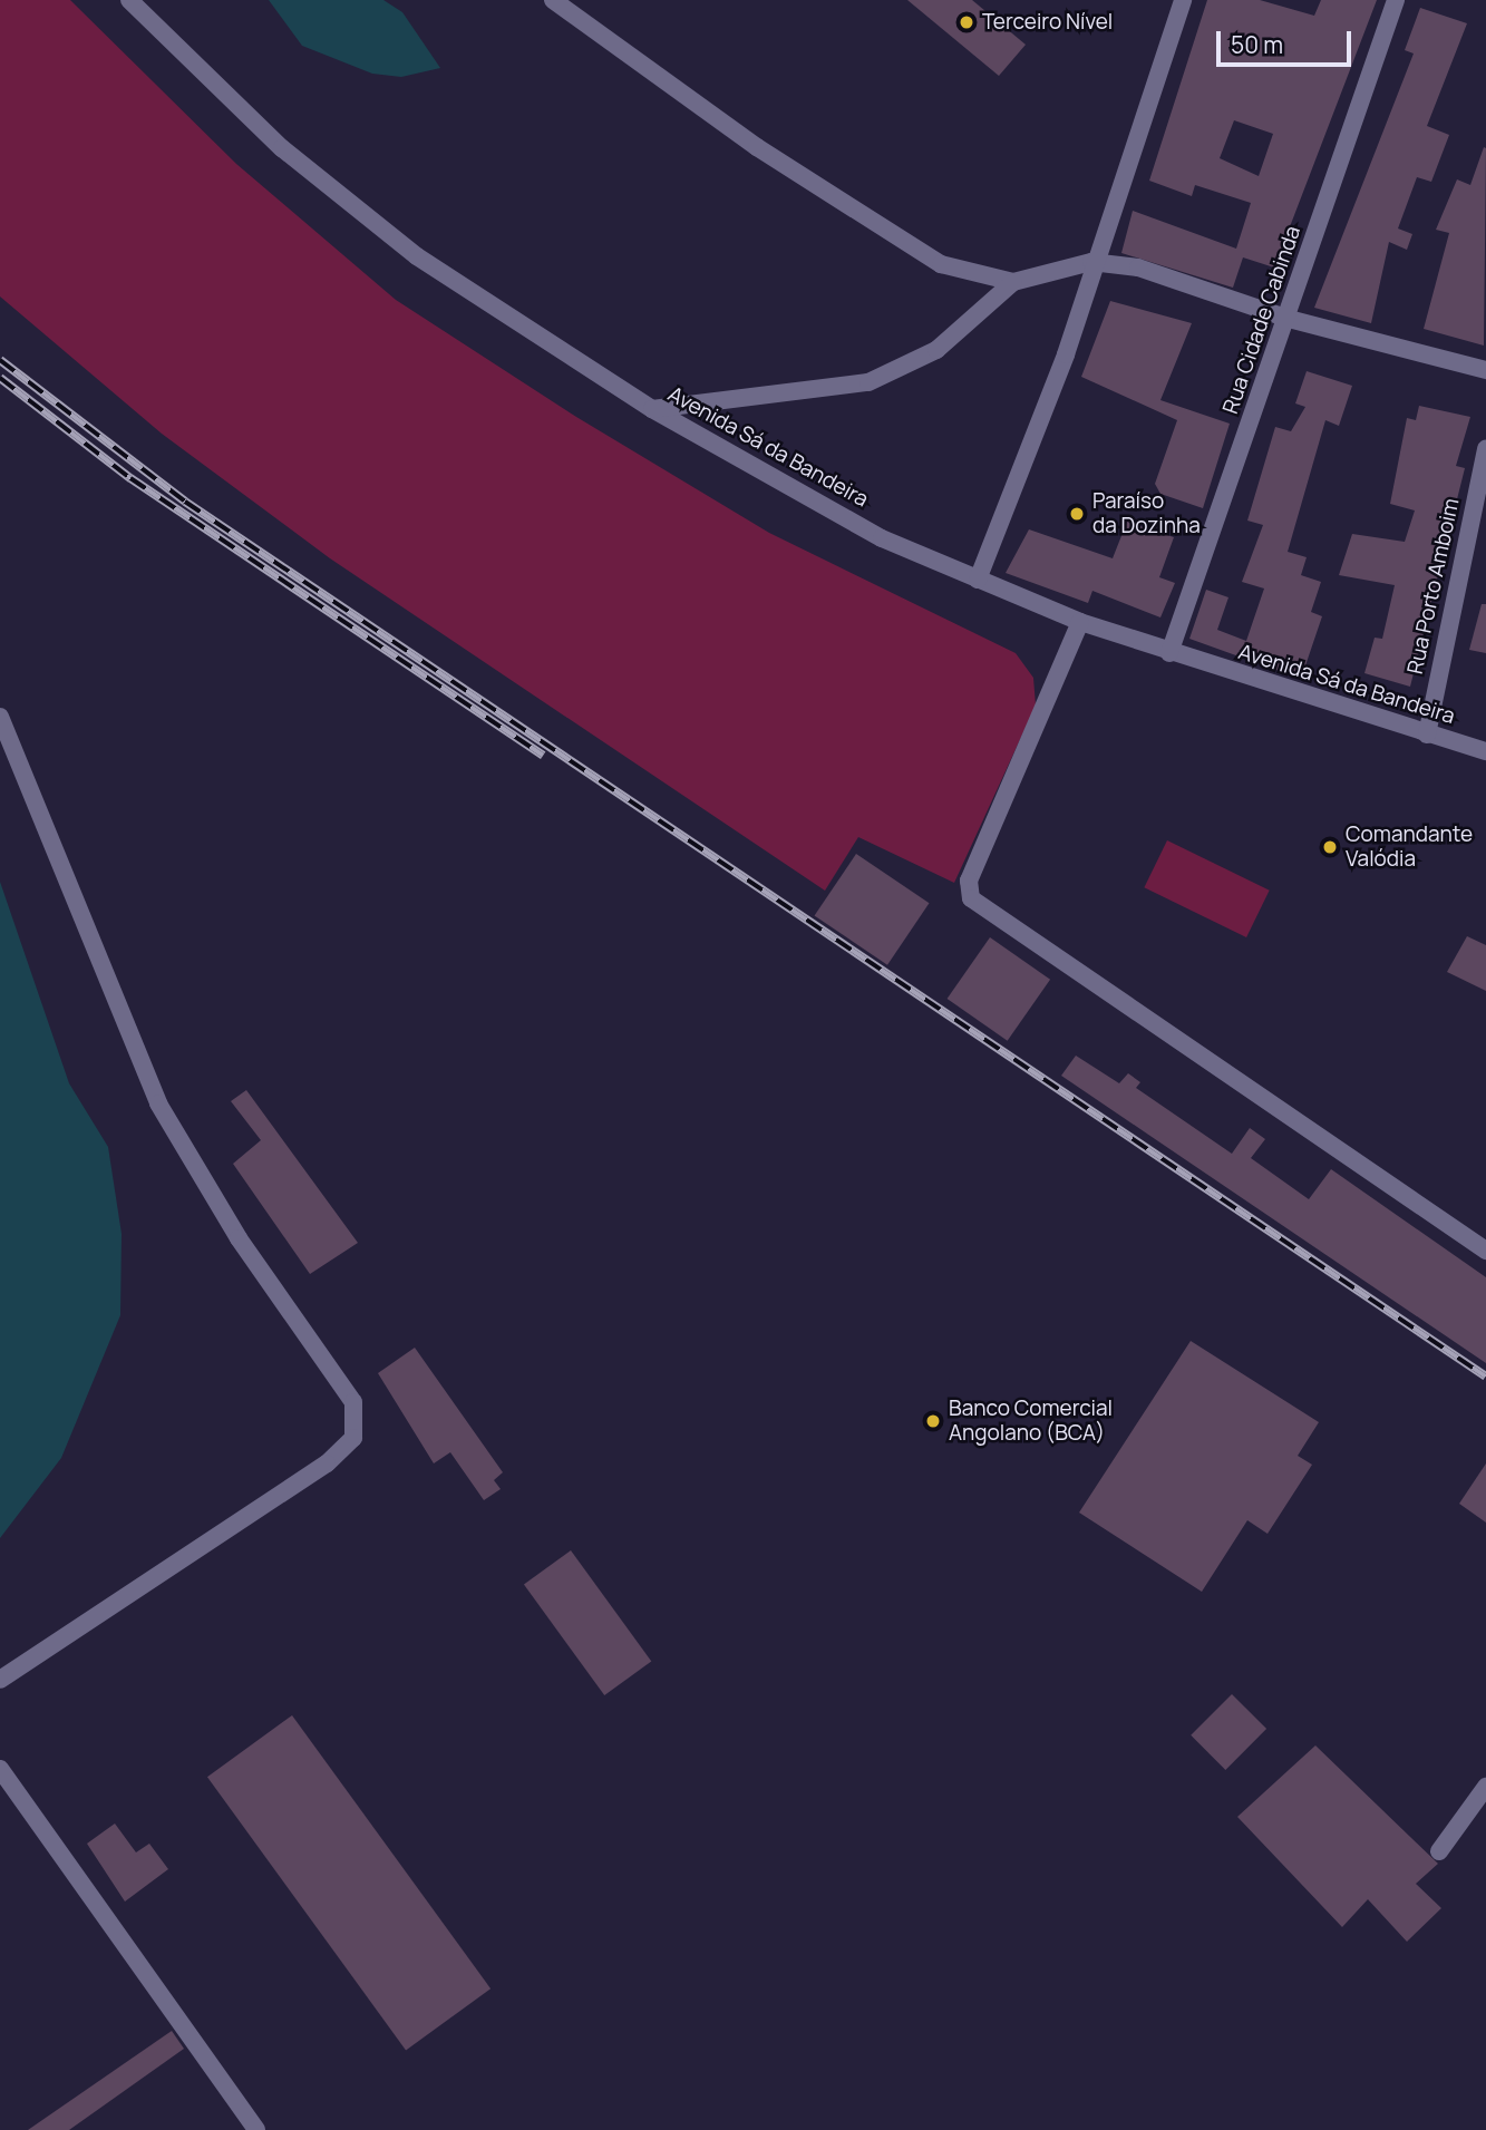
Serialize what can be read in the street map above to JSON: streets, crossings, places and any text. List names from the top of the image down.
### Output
{
  "streets": {
    "street": ["Rua Cidade Cabinda", "Avenida Sá da Bandeira", "Rua Porto Amboim"]
  },
  "crossings": [
    ["Rua Cidade Cabinda", "Avenida Sá da Bandeira"],
    ["Avenida Sá da Bandeira", "Rua Porto Amboim"]
  ],
  "places": [
    "Terceiro Nível",
    "Paraíso da Dozinha",
    "Comandante Valódia",
    "Banco Comercial Angolano (BCA)"
  ],
  "scale_bar": "50 m"
}
